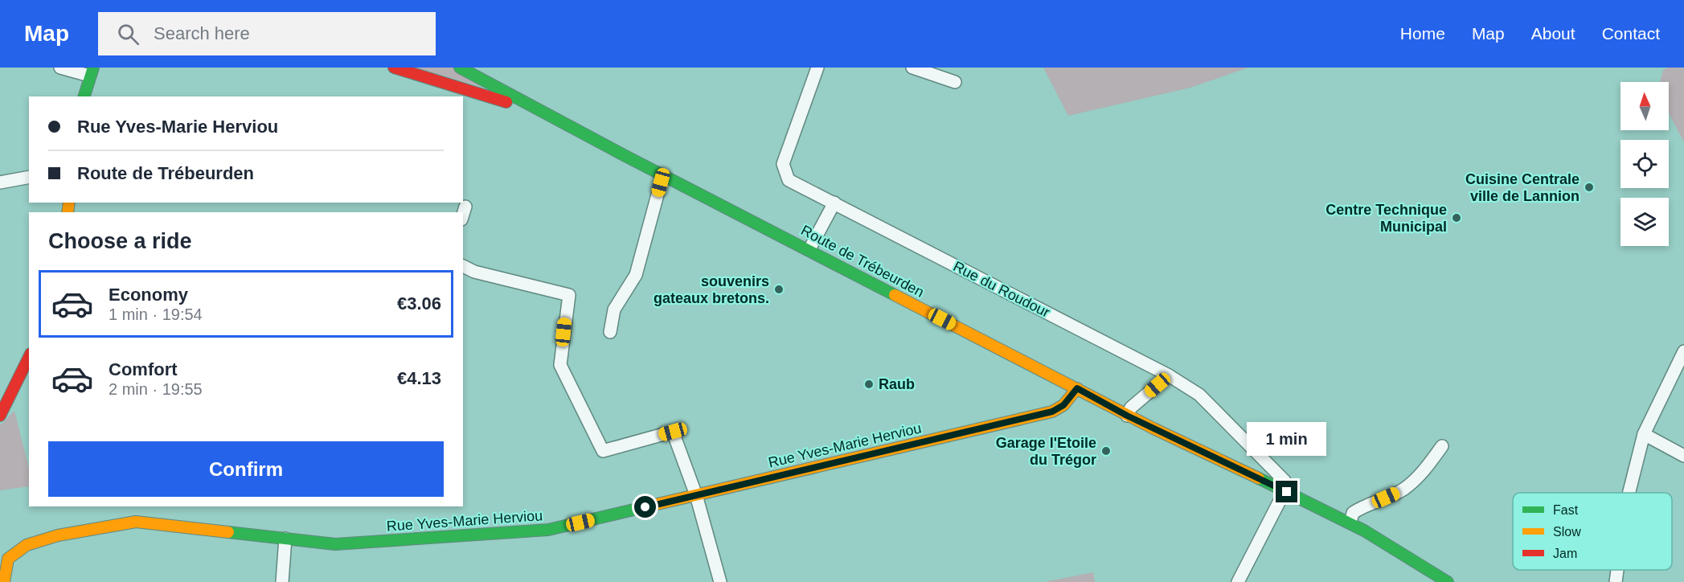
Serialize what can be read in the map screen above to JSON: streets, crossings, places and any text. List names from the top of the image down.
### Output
{
  "streets": {
    "main road": ["Route de Trébeurden", "Rue Yves-Marie Herviou"],
    "street": ["Rue du Roudour"]
  },
  "crossings": [
    ["Route de Trébeurden", "Rue du Roudour"],
    ["Route de Trébeurden", "Rue Yves-Marie Herviou"]
  ],
  "places": [
    "Cuisine Centrale ville de Lannion",
    "Centre Technique Municipal",
    "souvenirs gateaux bretons.",
    "Raub",
    "Garage l'Etoile du Trégor"
  ],
  "legend": ["Fast", "Slow", "Jam"],
  "north": "top",
  "page": {
    "header": "Map",
    "search": "Search here",
    "nav": [
      "Home",
      "Map",
      "About",
      "Contact"
    ],
    "banner": ["Rue Yves-Marie Herviou", "Route de Trébeurden"],
    "heading": "Choose a ride",
    "list": [
      {
        "name": "Economy",
        "note": "1 min · 19:54",
        "value": "€3.06"
      },
      {
        "name": "Comfort",
        "note": "2 min · 19:55",
        "value": "€4.13"
      }
    ],
    "bubble": "1 min",
    "buttons": "Confirm"
  }
}
